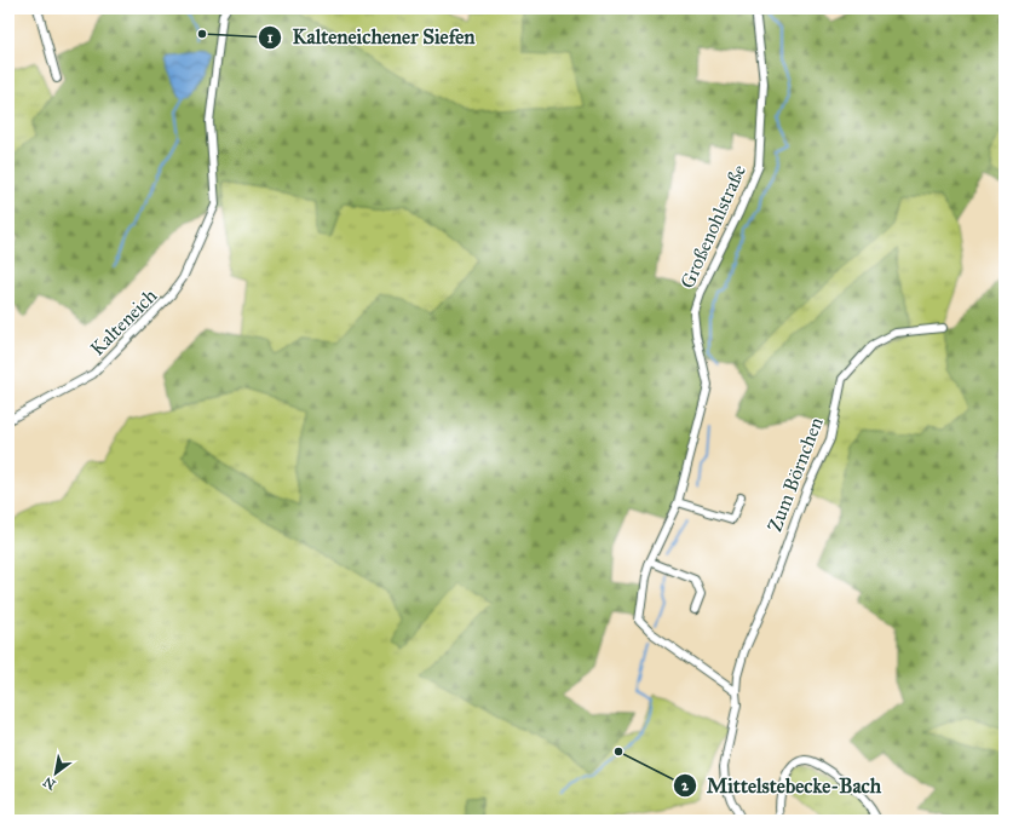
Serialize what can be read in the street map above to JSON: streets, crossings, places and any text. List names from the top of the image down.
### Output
{
  "streets": {
    "street": ["Großenohlstraße", "Kalteneich", "Zum Börnchen"]
  },
  "places": ["Kalteneichener Siefen", "Mittelstebecke-Bach"],
  "north": "bottom left"
}
